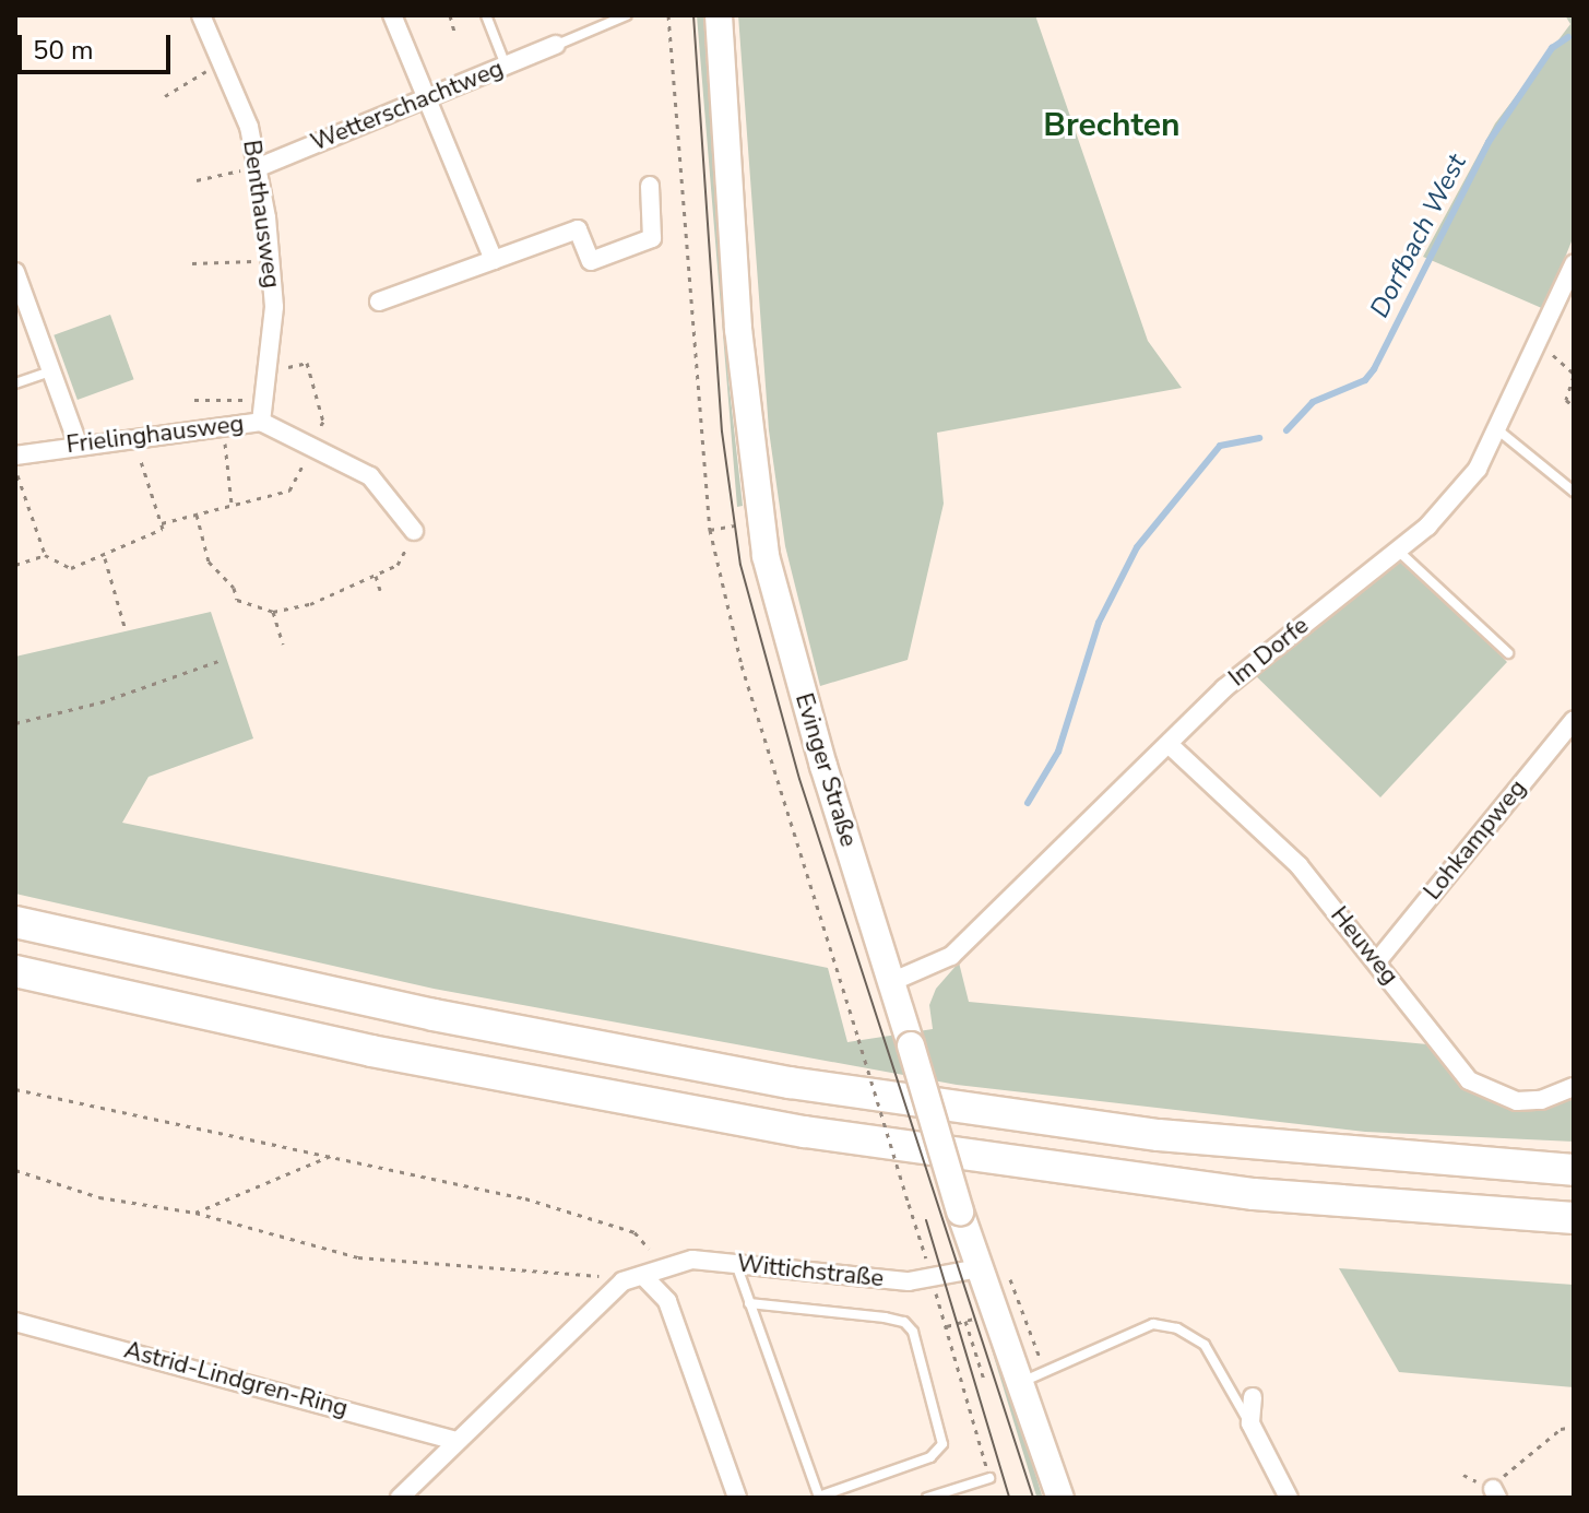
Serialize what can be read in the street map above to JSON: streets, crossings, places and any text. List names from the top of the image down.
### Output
{
  "streets": {
    "main road": ["Evinger Straße"],
    "street": [
      "Wetterschachtweg",
      "Benthausweg",
      "Frielinghausweg",
      "Im Dorfe",
      "Lohkampweg",
      "Heuweg",
      "Wittichstraße",
      "Astrid-Lindgren-Ring"
    ]
  },
  "crossings": [
    ["Wetterschachtweg", "Benthausweg"],
    ["Benthausweg", "Frielinghausweg"],
    ["Im Dorfe", "Evinger Straße"],
    ["Im Dorfe", "Heuweg"],
    ["Evinger Straße", "Wittichstraße"],
    ["Lohkampweg", "Heuweg"],
    ["Wittichstraße", "Astrid-Lindgren-Ring"]
  ],
  "districts": ["Brechten"],
  "water": ["Dorfbach West"],
  "scale_bar": "50 m"
}
